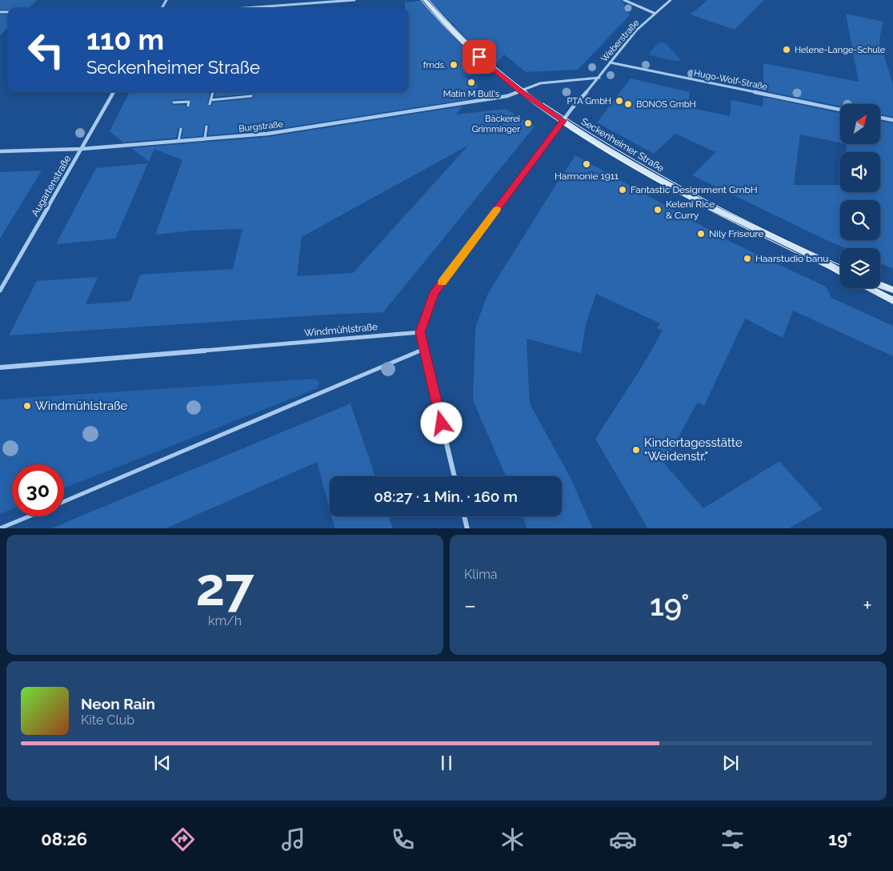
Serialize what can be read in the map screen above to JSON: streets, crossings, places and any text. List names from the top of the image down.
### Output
{
  "streets": {
    "street": [
      "Weberstraße",
      "Hugo-Wolf-Straße",
      "Burgstraße",
      "Seckenheimer Straße",
      "Augartenstraße",
      "Windmühlstraße"
    ]
  },
  "crossings": [
    ["Weberstraße", "Hugo-Wolf-Straße"],
    ["Weberstraße", "Seckenheimer Straße"],
    ["Weberstraße", "Windmühlstraße"],
    ["Burgstraße", "Seckenheimer Straße"],
    ["Burgstraße", "Augartenstraße"]
  ],
  "places": [
    "Helene-Lange-Schule",
    "frnds.",
    "Matin M Bull's",
    "PTA GmbH",
    "BONOS GmbH",
    "Bäckerei Grimminger",
    "Harmonie 1911",
    "Fantastic Designment GmbH",
    "Keleni Rice & Curry",
    "Nily Friseure",
    "Haarstudio banu",
    "Windmühlstraße",
    "Kindertagesstätte \"Weidenstr.\""
  ],
  "north": "top right",
  "page": {
    "turn": ["110 m", "Seckenheimer Straße"],
    "limit": "30",
    "trip": "08:27 · 1 Min. · 160 m",
    "tile": [
      ["27", "km/h"],
      "Klima"
    ],
    "heat": ["−", "19°", "+"],
    "song": ["Neon Rain", "Kite Club"],
    "tabs": ["08:26", "19°"]
  }
}
